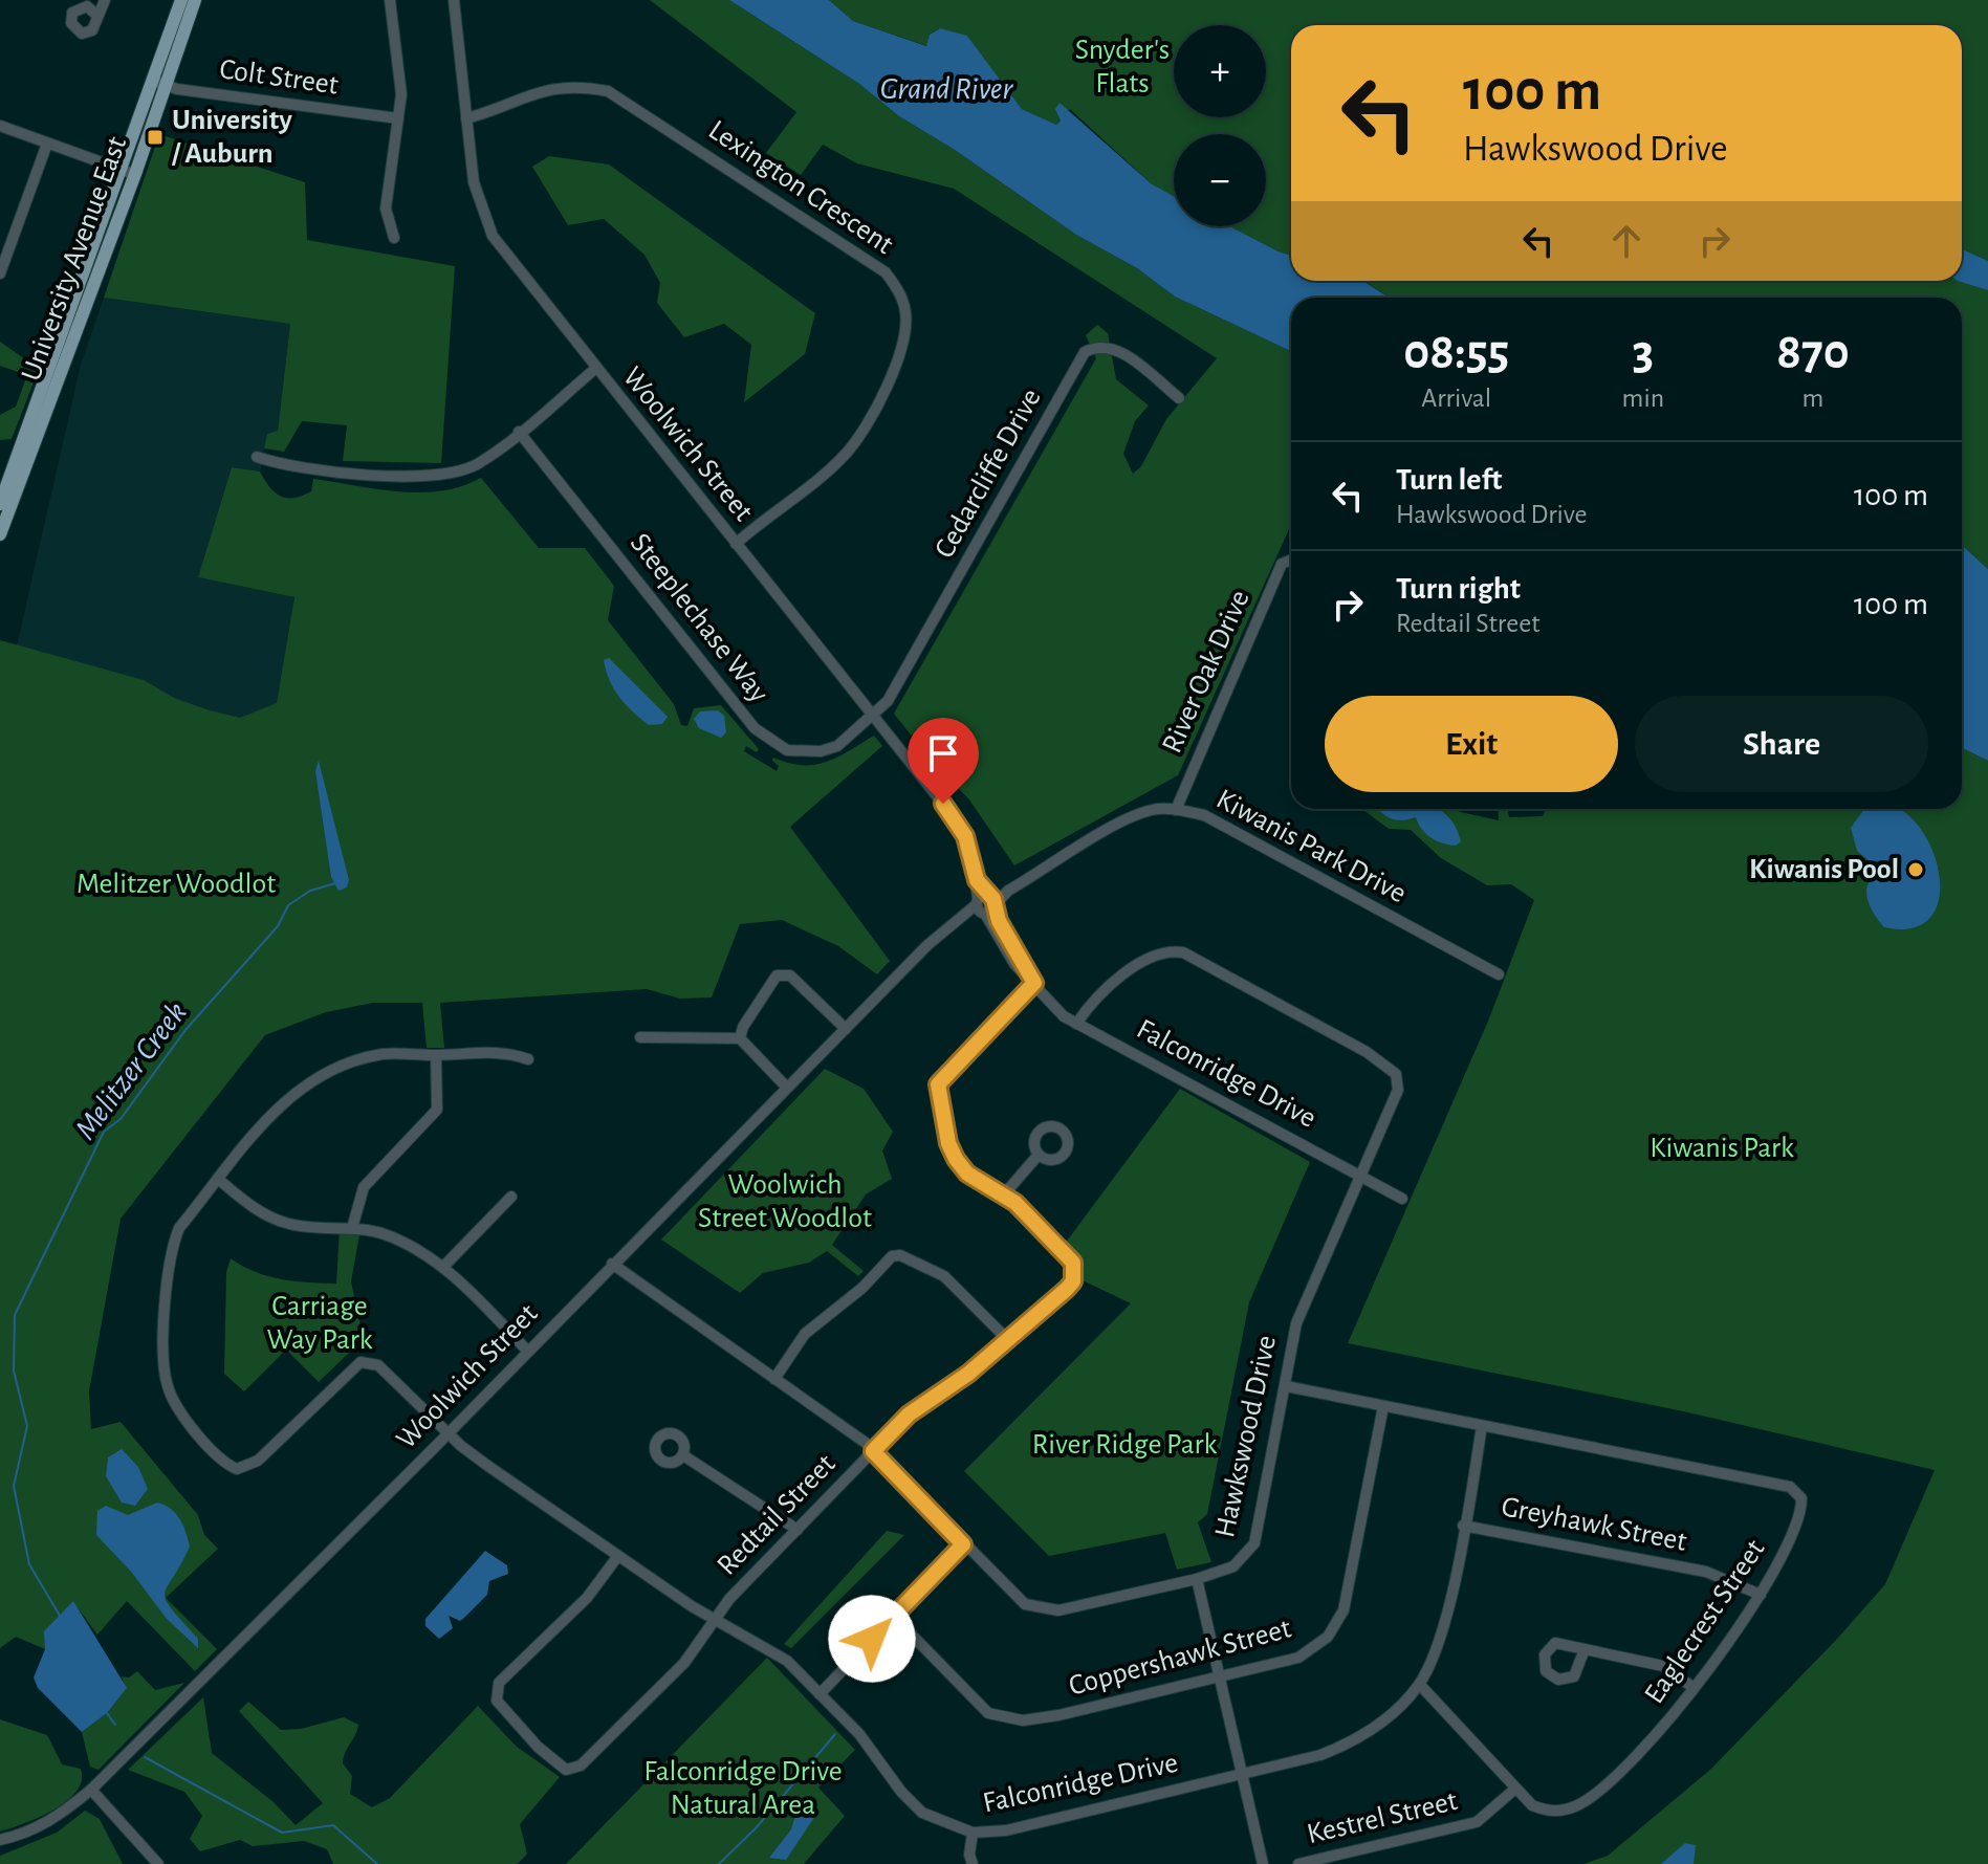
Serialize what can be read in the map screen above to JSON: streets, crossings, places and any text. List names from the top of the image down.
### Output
{
  "streets": {
    "main road": ["University Avenue East"],
    "street": [
      "Colt Street",
      "Lexington Crescent",
      "Woolwich Street",
      "Cedarcliffe Drive",
      "Steeplechase Way",
      "River Oak Drive",
      "Kiwanis Park Drive",
      "Falconridge Drive",
      "Hawkswood Drive",
      "Redtail Street",
      "Greyhawk Street",
      "Eaglecrest Street",
      "Coppershawk Street",
      "Kestrel Street"
    ]
  },
  "crossings": [
    ["Colt Street", "University Avenue East"],
    ["Lexington Crescent", "Woolwich Street"],
    ["Woolwich Street", "Cedarcliffe Drive"],
    ["Woolwich Street", "Steeplechase Way"],
    ["Woolwich Street", "Kiwanis Park Drive"],
    ["Woolwich Street", "Falconridge Drive"],
    ["Woolwich Street", "Hawkswood Drive"],
    ["Cedarcliffe Drive", "Steeplechase Way"],
    ["River Oak Drive", "Kiwanis Park Drive"],
    ["Kiwanis Park Drive", "Falconridge Drive"],
    ["Falconridge Drive", "Hawkswood Drive"],
    ["Falconridge Drive", "Redtail Street"],
    ["Falconridge Drive", "Greyhawk Street"],
    ["Falconridge Drive", "Eaglecrest Street"],
    ["Hawkswood Drive", "Redtail Street"],
    ["Hawkswood Drive", "Eaglecrest Street"],
    ["Greyhawk Street", "Eaglecrest Street"],
    ["Eaglecrest Street", "Coppershawk Street"],
    ["Eaglecrest Street", "Kestrel Street"]
  ],
  "water": ["Grand River", "Melitzer Creek"],
  "parks": [
    "Snyder's Flats",
    "Melitzer Woodlot",
    "Kiwanis Park",
    "Woolwich Street Woodlot",
    "Carriage Way Park",
    "River Ridge Park",
    "Falconridge Drive Natural Area"
  ],
  "places": {
    "transit": ["University / Auburn"],
    "other": ["Kiwanis Pool"]
  },
  "page": {
    "map_buttons": ["+", "−"],
    "turn": ["100 m", "Hawkswood Drive"],
    "eta": [
      "08:55",
      "Arrival",
      "3",
      "min",
      "870",
      "m"
    ],
    "list": [
      {
        "name": "Turn left",
        "note": "Hawkswood Drive",
        "value": "100 m"
      },
      {
        "name": "Turn right",
        "note": "Redtail Street",
        "value": "100 m"
      }
    ],
    "buttons": ["Exit", "Share"]
  }
}
